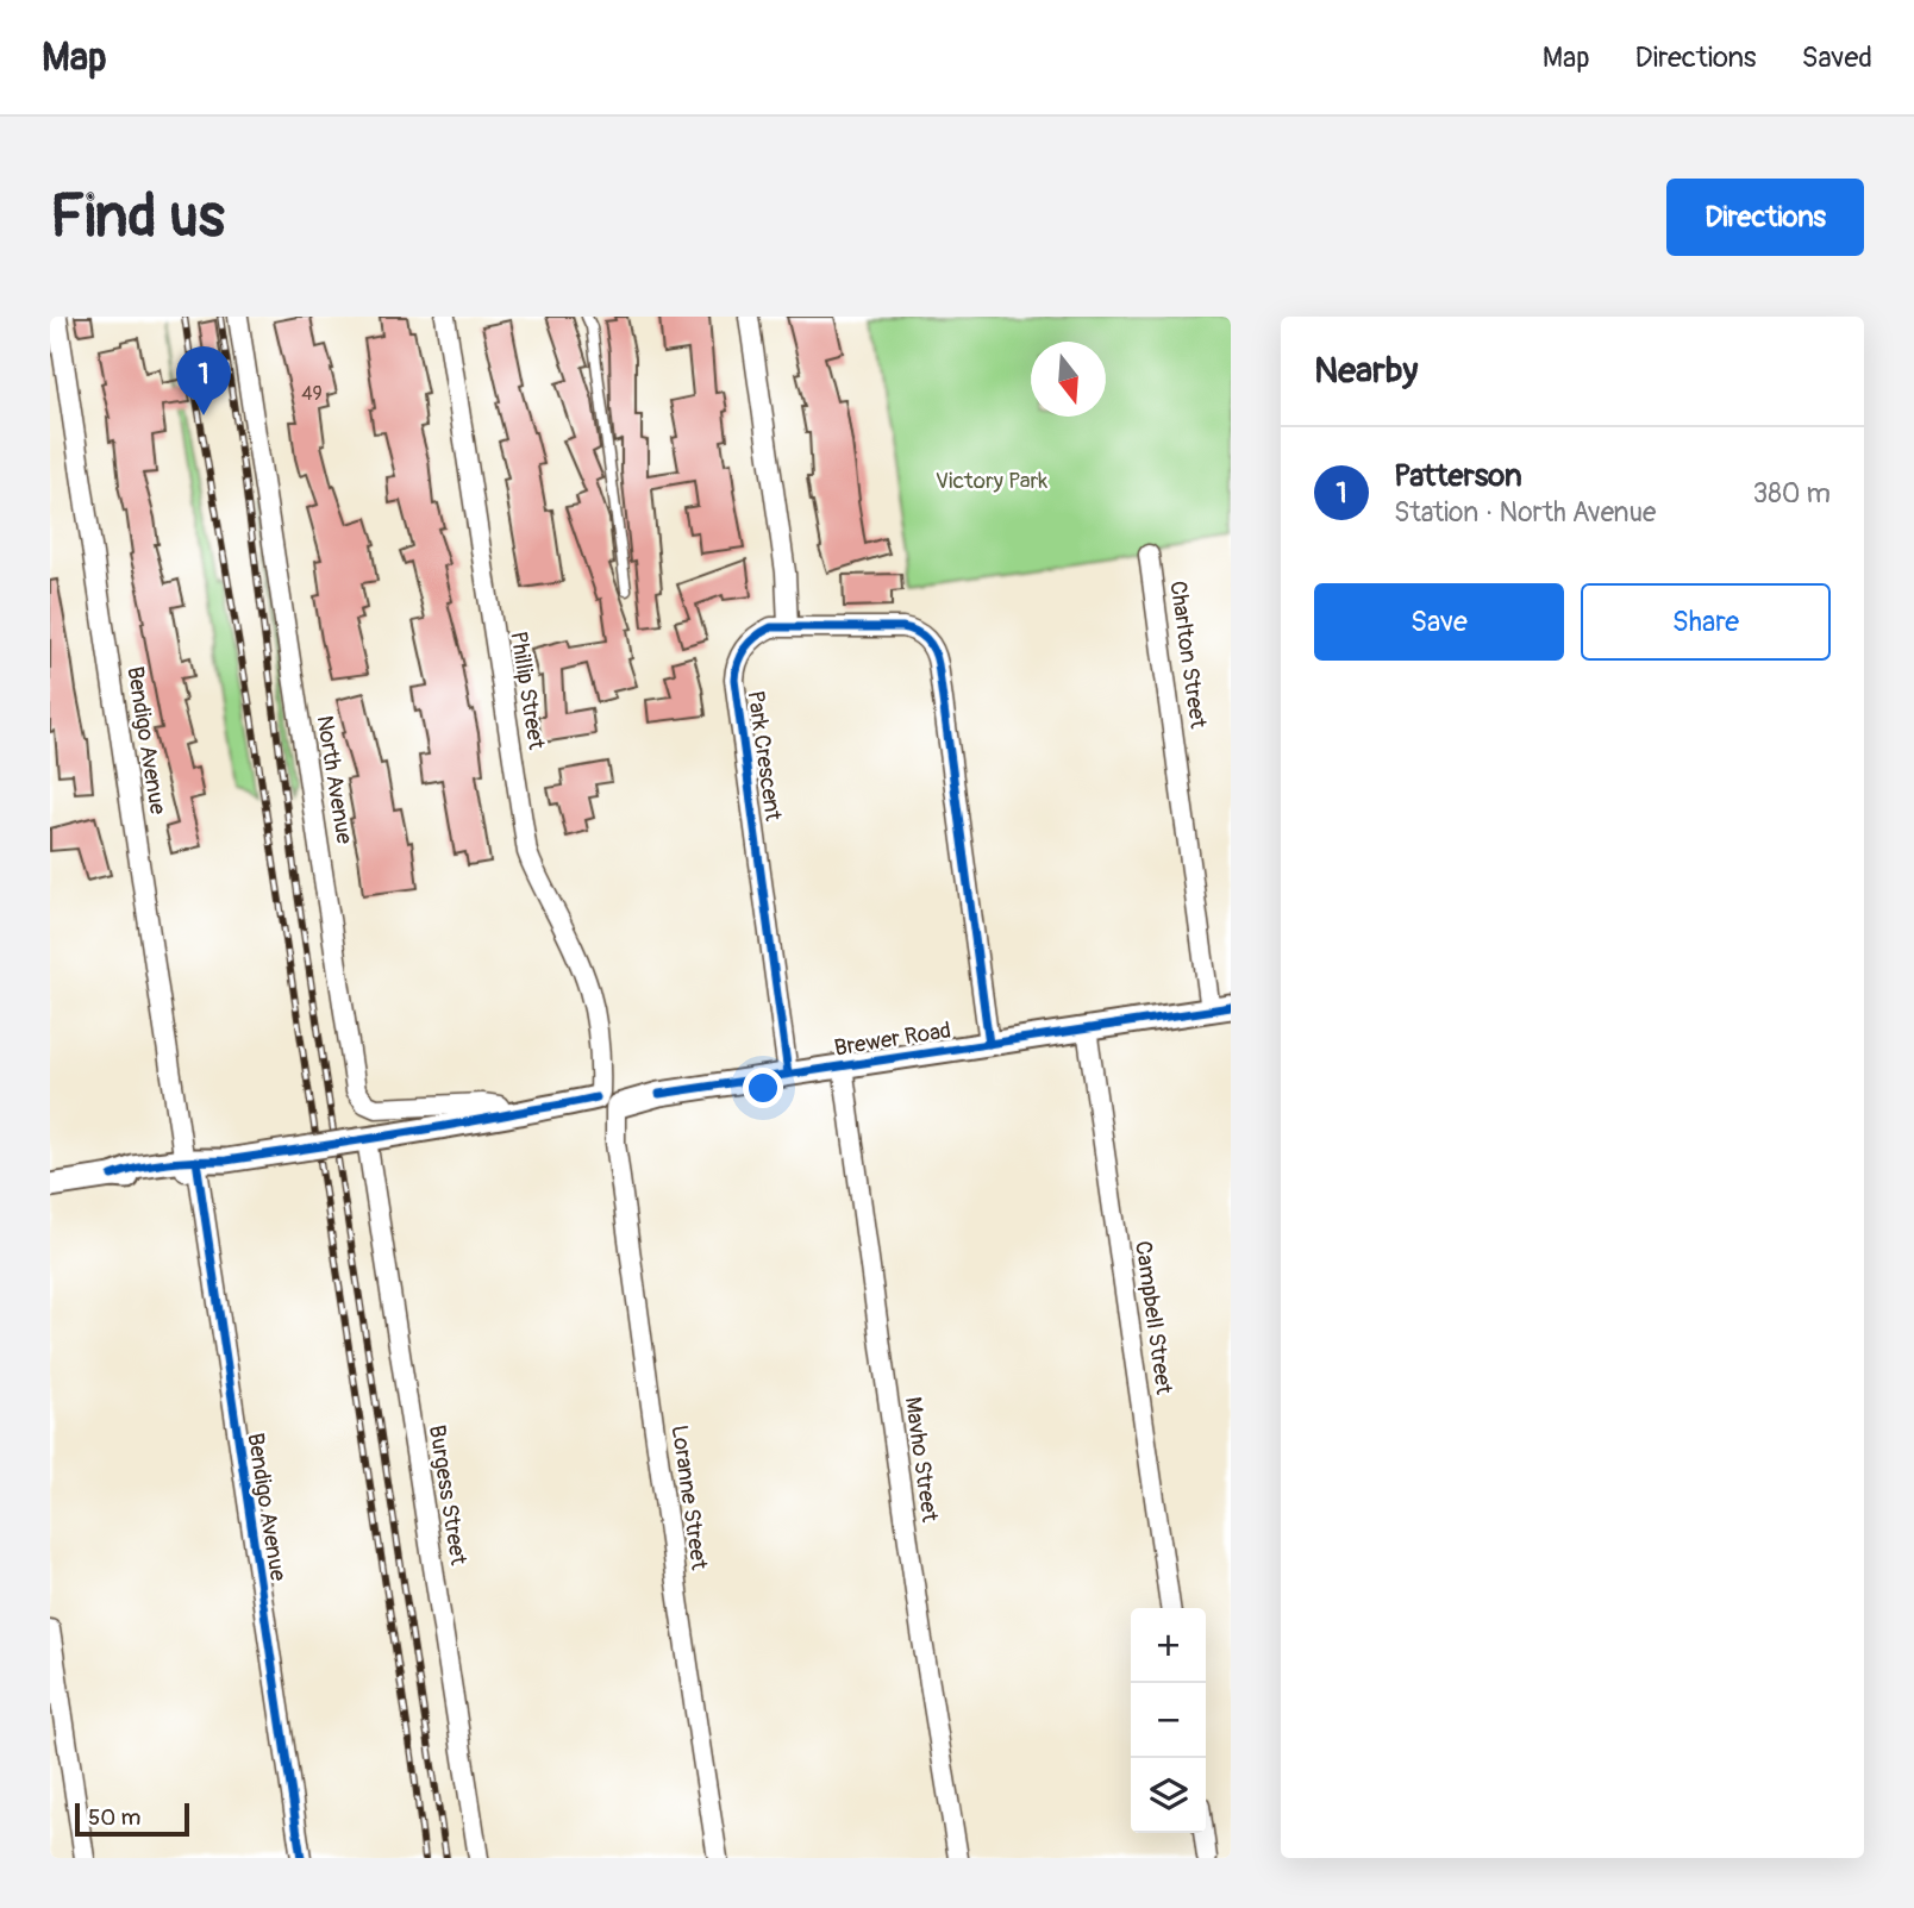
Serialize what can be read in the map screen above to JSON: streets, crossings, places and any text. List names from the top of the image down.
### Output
{
  "streets": {
    "street": [
      "Charlton Street",
      "Phillip Street",
      "Bendigo Avenue",
      "Park Crescent",
      "North Avenue",
      "Brewer Road",
      "Campbell Street",
      "Mavho Street",
      "Burgess Street",
      "Loranne Street"
    ]
  },
  "crossings": [
    ["Charlton Street", "Brewer Road"],
    ["Phillip Street", "Brewer Road"],
    ["Phillip Street", "Loranne Street"],
    ["Bendigo Avenue", "Brewer Road"],
    ["Park Crescent", "Brewer Road"],
    ["North Avenue", "Brewer Road"],
    ["Brewer Road", "Campbell Street"],
    ["Brewer Road", "Mavho Street"],
    ["Brewer Road", "Burgess Street"],
    ["Brewer Road", "Loranne Street"]
  ],
  "parks": ["Victory Park"],
  "house_numbers": ["49"],
  "scale_bar": "50 m",
  "north": "bottom",
  "page": {
    "header": "Map",
    "nav": ["Map", "Directions", "Saved"],
    "buttons": [
      "Directions",
      ["Save", "Share"]
    ],
    "title": "Find us",
    "heading": "Nearby",
    "pins": "1",
    "list": [
      {
        "mark": "1",
        "name": "Patterson",
        "note": "Station · North Avenue",
        "value": "380 m"
      }
    ],
    "map_buttons": ["+", "−"],
    "scale": "50 m"
  }
}
